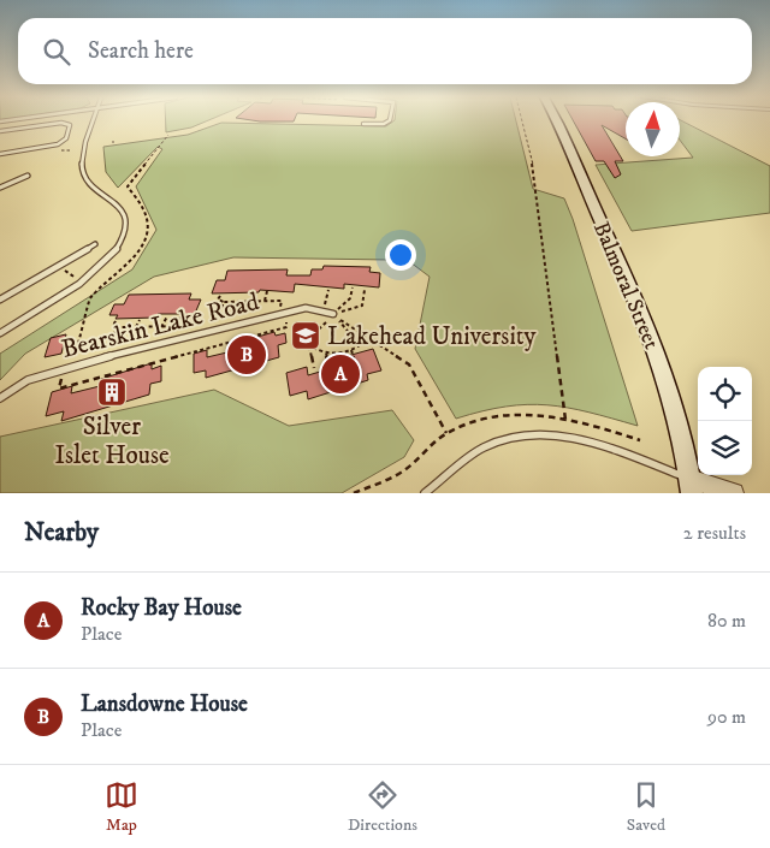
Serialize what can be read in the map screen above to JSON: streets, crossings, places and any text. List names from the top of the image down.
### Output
{
  "streets": {
    "main road": ["Balmoral Street"],
    "lane": ["Bearskin Lake Road"]
  },
  "places": {
    "school or university": ["Lakehead University"],
    "building": ["Silver Islet House"]
  },
  "north": "top",
  "page": {
    "search": "Search here",
    "pins": ["B", "A"],
    "heading": ["Nearby", "2 results"],
    "list": [
      {
        "mark": "A",
        "name": "Rocky Bay House",
        "note": "Place",
        "value": "80 m"
      },
      {
        "mark": "B",
        "name": "Lansdowne House",
        "note": "Place",
        "value": "90 m"
      }
    ],
    "nav": ["Map", "Directions", "Saved"]
  }
}
